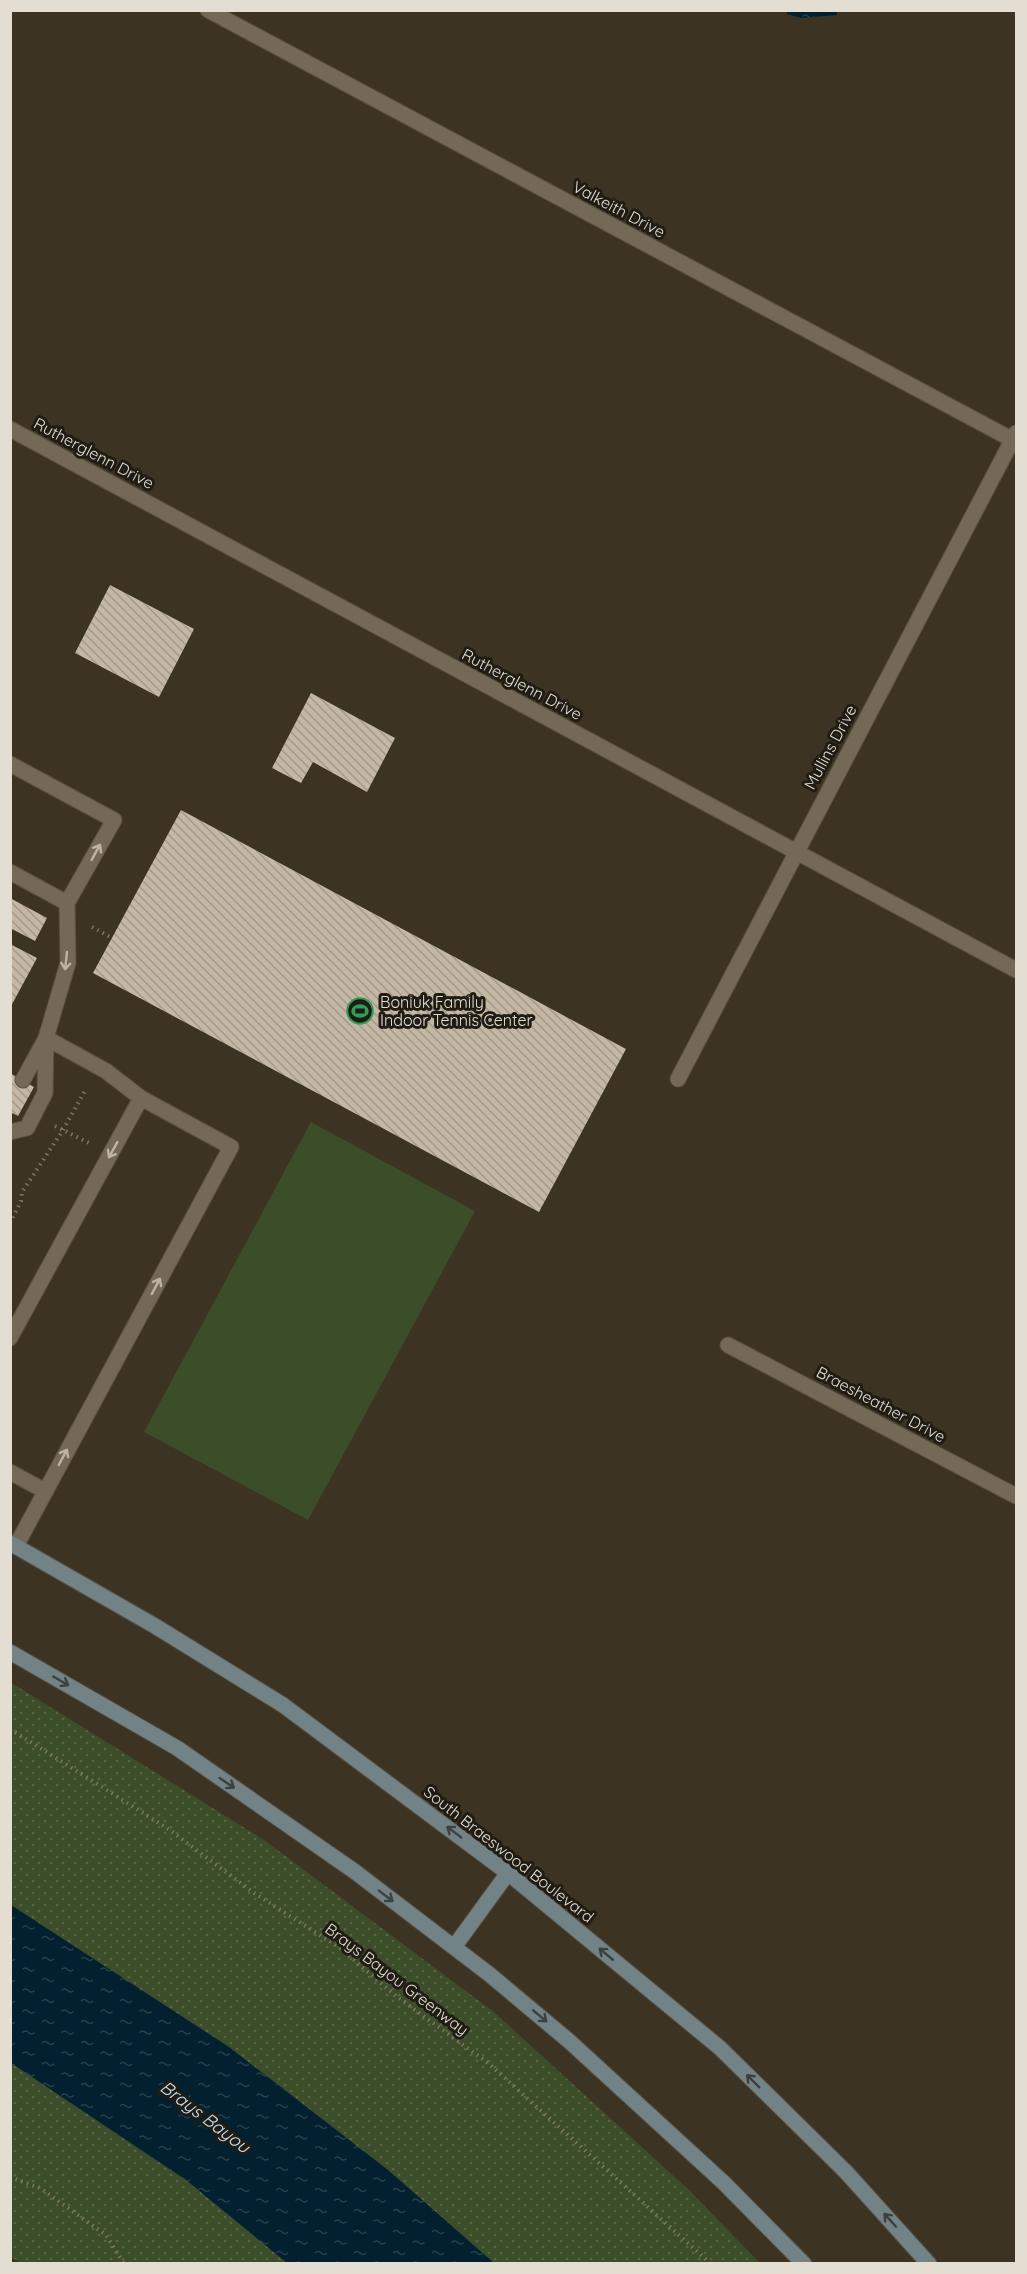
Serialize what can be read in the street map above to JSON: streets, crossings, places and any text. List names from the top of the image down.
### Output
{
  "streets": {
    "main road": ["South Braeswood Boulevard"],
    "street": [
      "Valkeith Drive",
      "Rutherglenn Drive",
      "Mullins Drive",
      "Braesheather Drive"
    ],
    "path": ["Brays Bayou Greenway"]
  },
  "crossings": [
    ["Valkeith Drive", "Mullins Drive"],
    ["Rutherglenn Drive", "Mullins Drive"]
  ],
  "water": ["Brays Bayou"],
  "places": {
    "sports": ["Boniuk Family Indoor Tennis Center"]
  }
}
